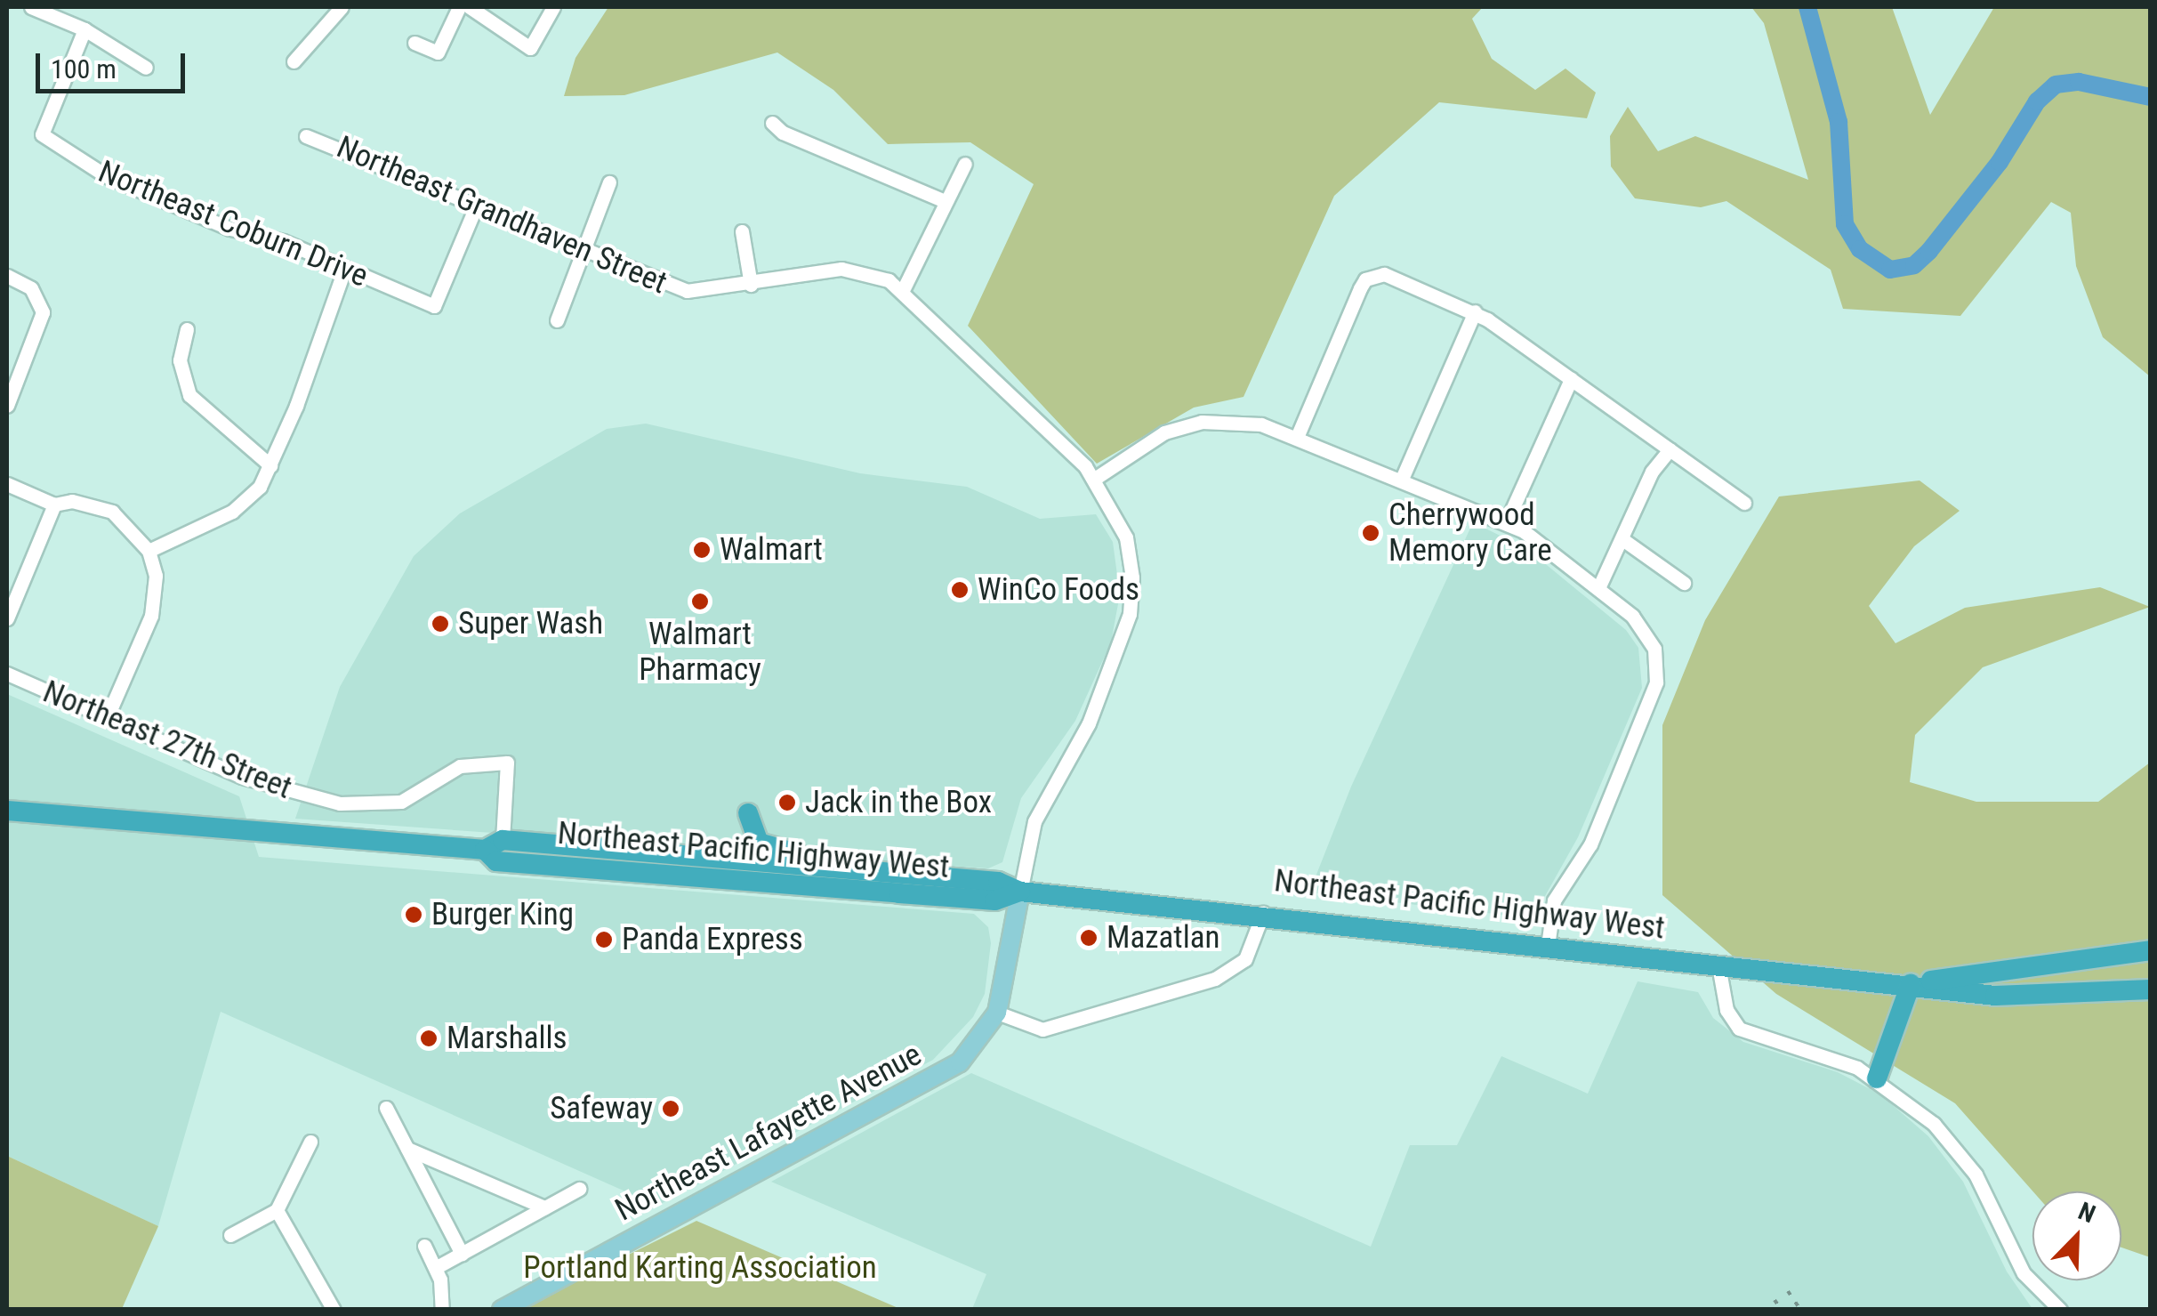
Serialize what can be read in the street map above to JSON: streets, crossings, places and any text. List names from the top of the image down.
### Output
{
  "streets": {
    "highway": ["Northeast Pacific Highway West"],
    "main road": ["Northeast Lafayette Avenue"],
    "street": ["Northeast Grandhaven Street", "Northeast Coburn Drive", "Northeast 27th Street"]
  },
  "crossings": [
    ["Northeast Grandhaven Street", "Northeast Coburn Drive"],
    ["Northeast Grandhaven Street", "Northeast Pacific Highway West"],
    ["Northeast Grandhaven Street", "Northeast Lafayette Avenue"],
    ["Northeast 27th Street", "Northeast Pacific Highway West"],
    ["Northeast Pacific Highway West", "Northeast Lafayette Avenue"]
  ],
  "parks": ["Portland Karting Association"],
  "places": [
    "Cherrywood Memory Care",
    "Walmart",
    "WinCo Foods",
    "Walmart Pharmacy",
    "Super Wash",
    "Jack in the Box",
    "Burger King",
    "Mazatlan",
    "Panda Express",
    "Marshalls",
    "Safeway"
  ],
  "scale_bar": "100 m",
  "north": "top right"
}
